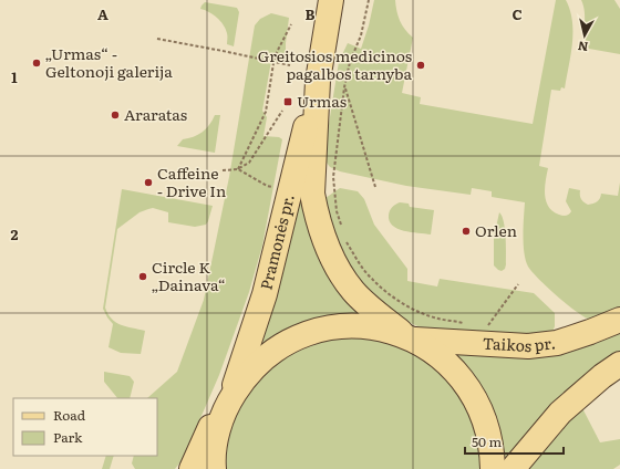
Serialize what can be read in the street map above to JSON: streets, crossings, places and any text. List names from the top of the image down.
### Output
{
  "streets": {
    "main road": ["Pramonės pr.", "Taikos pr."]
  },
  "crossings": [
    ["Pramonės pr.", "Taikos pr."]
  ],
  "places": {
    "other": [
      "„Urmas“ - Geltonoji galerija",
      "Greitosios medicinos pagalbos tarnyba",
      "Araratas",
      "Caffeine - Drive In",
      "Orlen",
      "Circle K „Dainava“"
    ],
    "transit": ["Urmas"]
  },
  "legend": ["Road", "Park"],
  "scale_bar": "50 m",
  "north": "bottom",
  "grid": {
    "columns": ["A", "B", "C"],
    "rows": ["1", "2"]
  }
}
